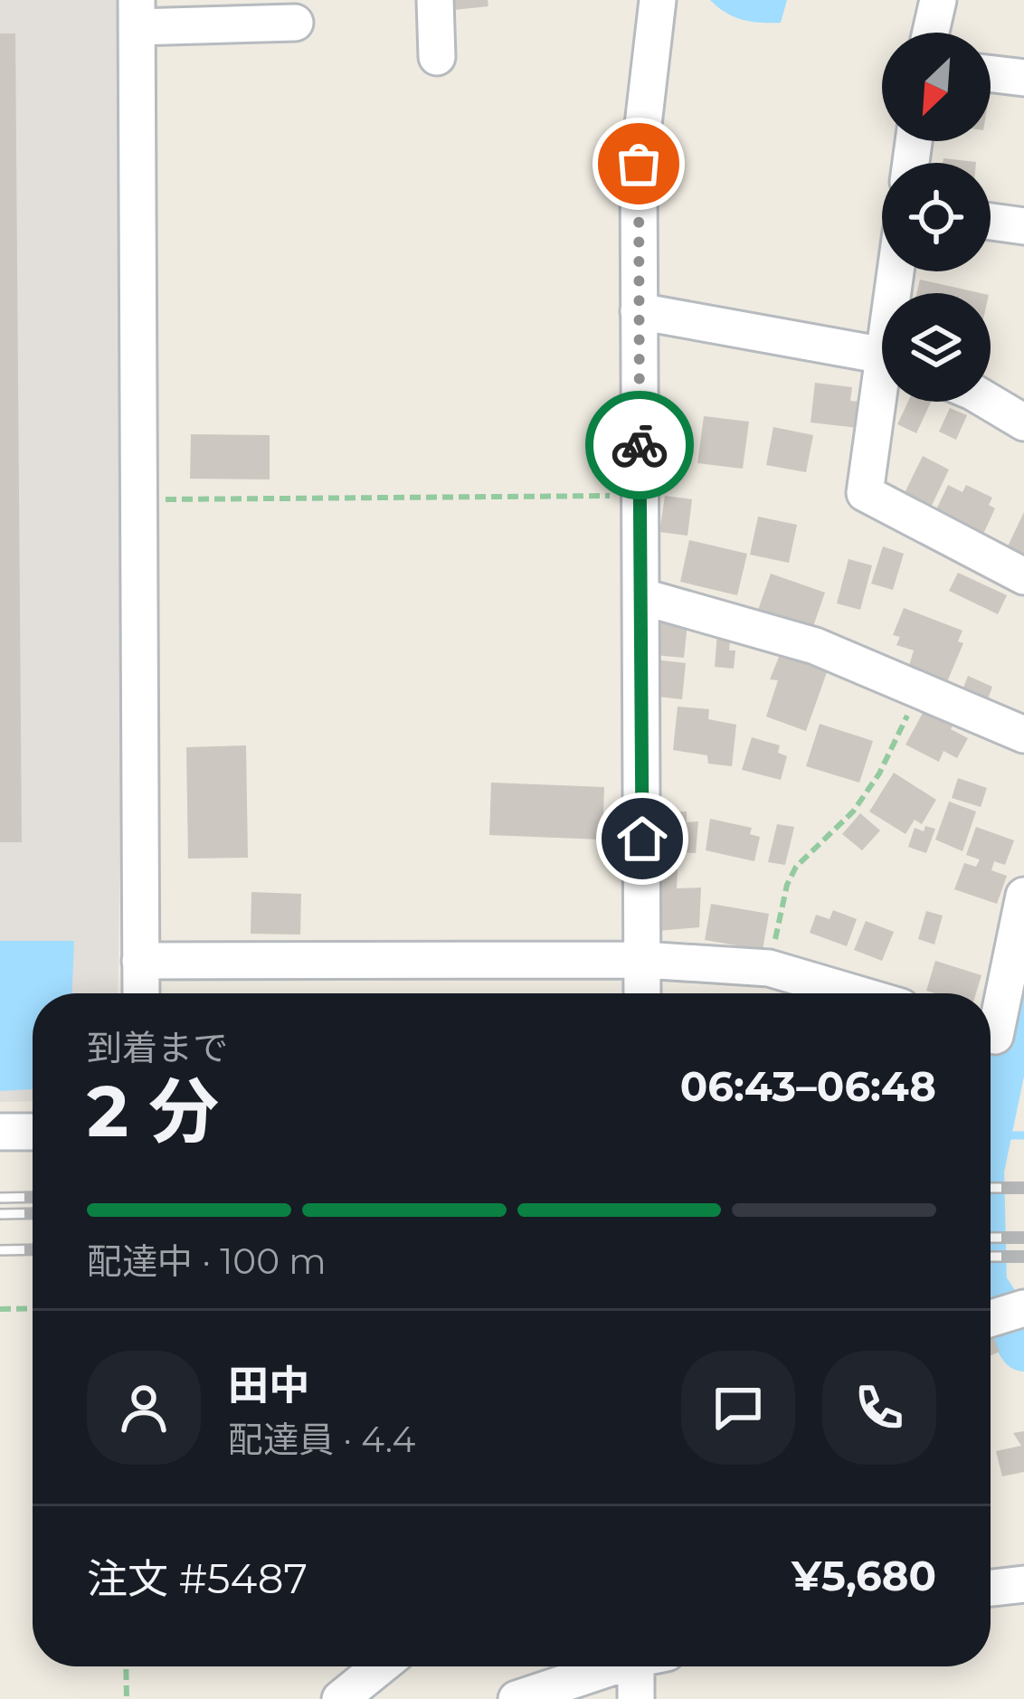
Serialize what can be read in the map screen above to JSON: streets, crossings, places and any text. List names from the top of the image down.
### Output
{
  "north": "bottom left",
  "page": {
    "heading": ["2 分", "到着まで", "06:43–06:48"],
    "panel": [
      "田中",
      "配達員 · 4.4",
      "注文 #5487",
      "¥5,680"
    ],
    "bar": "配達中 · 100 m"
  }
}
